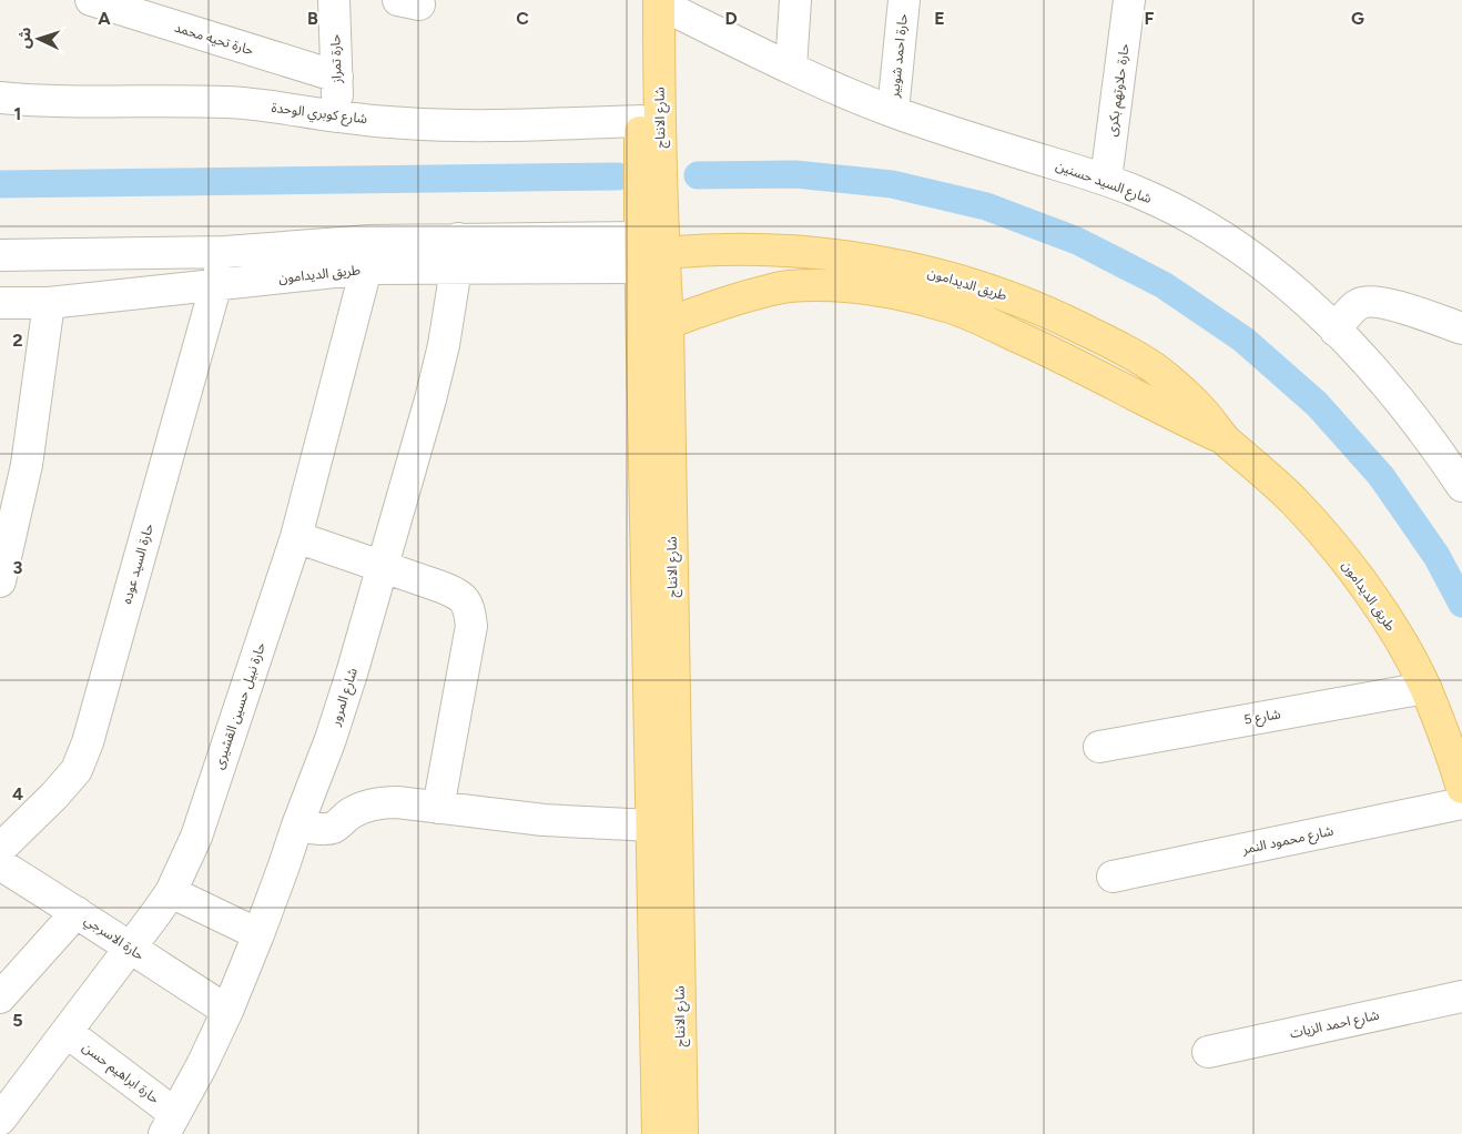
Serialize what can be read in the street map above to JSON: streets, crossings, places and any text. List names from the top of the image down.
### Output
{
  "streets": {
    "main road": ["شارع الانتاج", "طريق الديدامون"],
    "street": [
      "حارة تحيه محمد",
      "حارة احمد شوبير",
      "حارة تمراز",
      "حارة حلاوتهم بكرى",
      "شارع كوبري الوحدة",
      "شارع السيد حسنين",
      "حارة السيد عوده",
      "شارع المرور",
      "حارة نبيل حسين القشيرى",
      "شارع 5",
      "شارع محمود النمر",
      "حارة الاسرجي",
      "شارع احمد الزيات",
      "حارة ابراهيم حسن"
    ]
  },
  "crossings": [
    ["حارة تحيه محمد", "حارة تمراز"],
    ["حارة احمد شوبير", "شارع السيد حسنين"],
    ["حارة تمراز", "شارع كوبري الوحدة"],
    ["حارة حلاوتهم بكرى", "شارع السيد حسنين"],
    ["شارع كوبري الوحدة", "شارع الانتاج"],
    ["شارع الانتاج", "شارع السيد حسنين"],
    ["شارع الانتاج", "طريق الديدامون"],
    ["طريق الديدامون", "حارة السيد عوده"],
    ["طريق الديدامون", "شارع المرور"],
    ["طريق الديدامون", "حارة نبيل حسين القشيرى"],
    ["طريق الديدامون", "شارع 5"],
    ["شارع المرور", "حارة الاسرجي"],
    ["شارع المرور", "حارة ابراهيم حسن"],
    ["حارة نبيل حسين القشيرى", "حارة الاسرجي"],
    ["حارة نبيل حسين القشيرى", "حارة ابراهيم حسن"]
  ],
  "north": "left",
  "grid": {
    "columns": [
      "A",
      "B",
      "C",
      "D",
      "E",
      "F",
      "G"
    ],
    "rows": [
      "1",
      "2",
      "3",
      "4",
      "5"
    ]
  }
}
